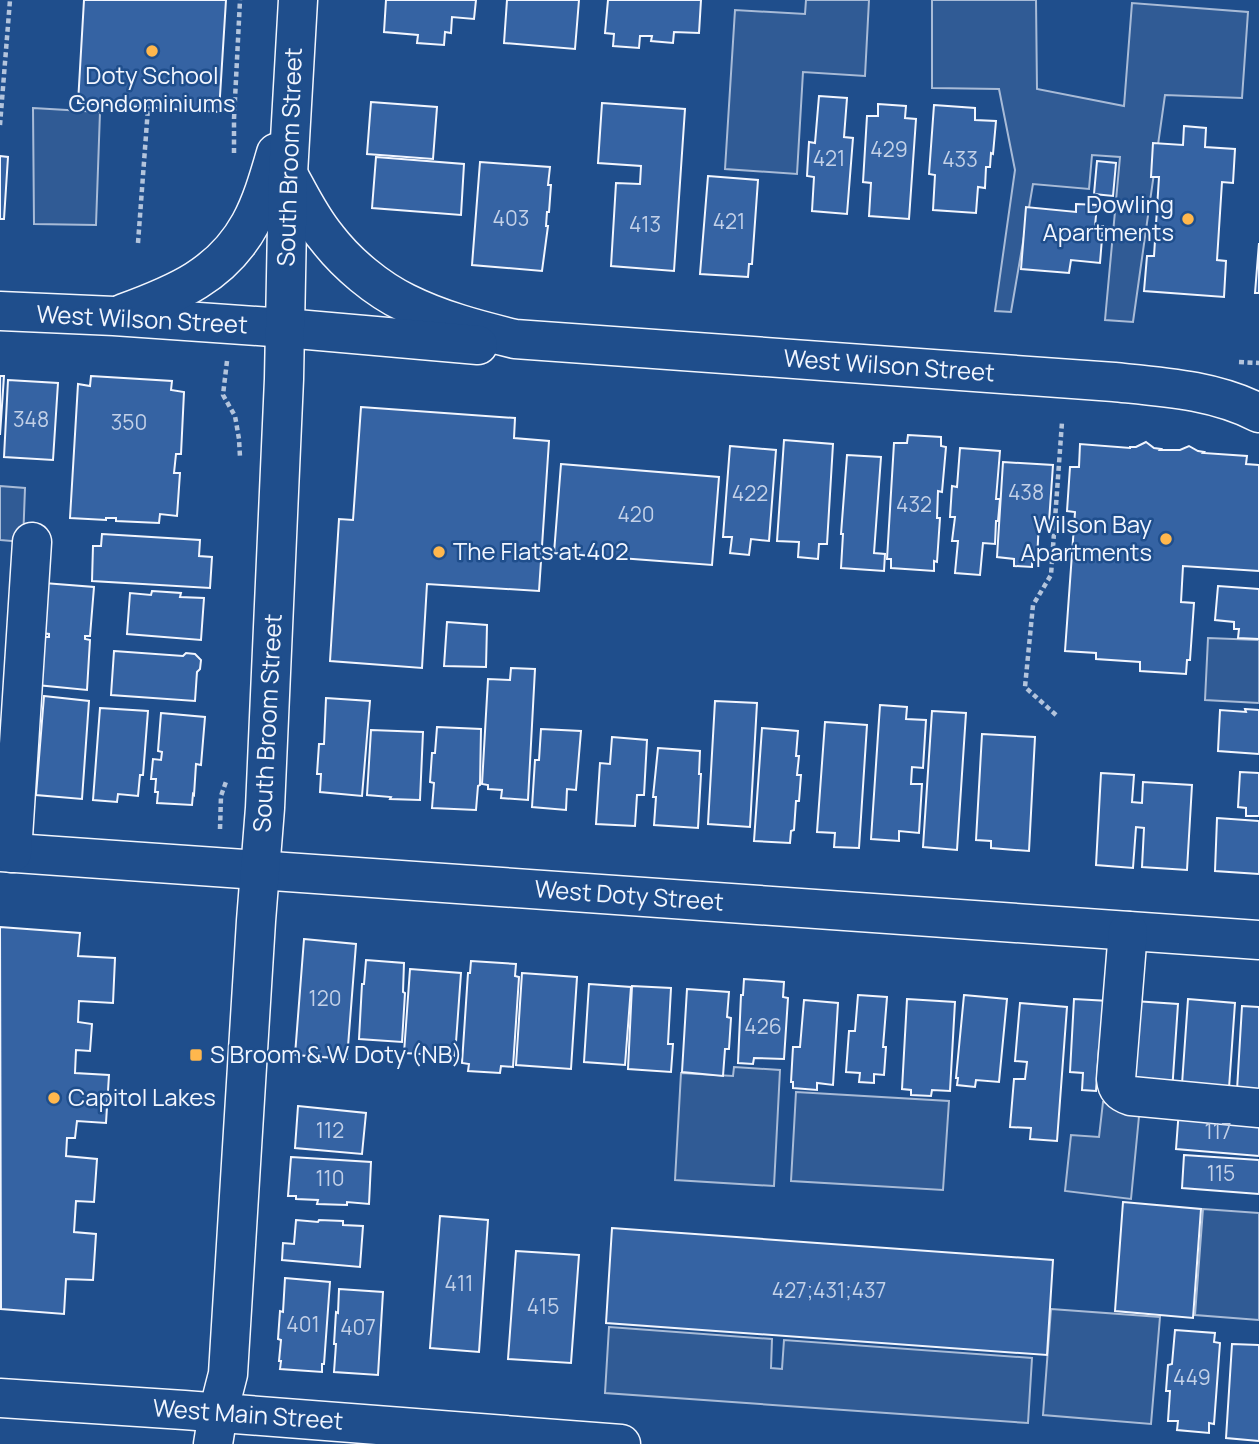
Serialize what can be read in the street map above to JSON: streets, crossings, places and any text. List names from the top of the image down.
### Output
{
  "streets": {
    "street": [
      "South Broom Street",
      "West Wilson Street",
      "West Doty Street",
      "West Main Street"
    ]
  },
  "crossings": [
    ["South Broom Street", "West Wilson Street"],
    ["South Broom Street", "West Doty Street"],
    ["South Broom Street", "West Main Street"]
  ],
  "places": {
    "other": [
      "Doty School Condominiums",
      "Dowling Apartments",
      "Wilson Bay Apartments",
      "The Flats at 402",
      "Capitol Lakes"
    ],
    "transit": ["S Broom & W Doty (NB)"]
  },
  "house_numbers": [
    "429",
    "421",
    "433",
    "403",
    "421",
    "413",
    "348",
    "350",
    "438",
    "422",
    "432",
    "420",
    "120",
    "426",
    "112",
    "117",
    "115",
    "110",
    "411",
    "427;431;437",
    "415",
    "401",
    "407",
    "449"
  ]
}
